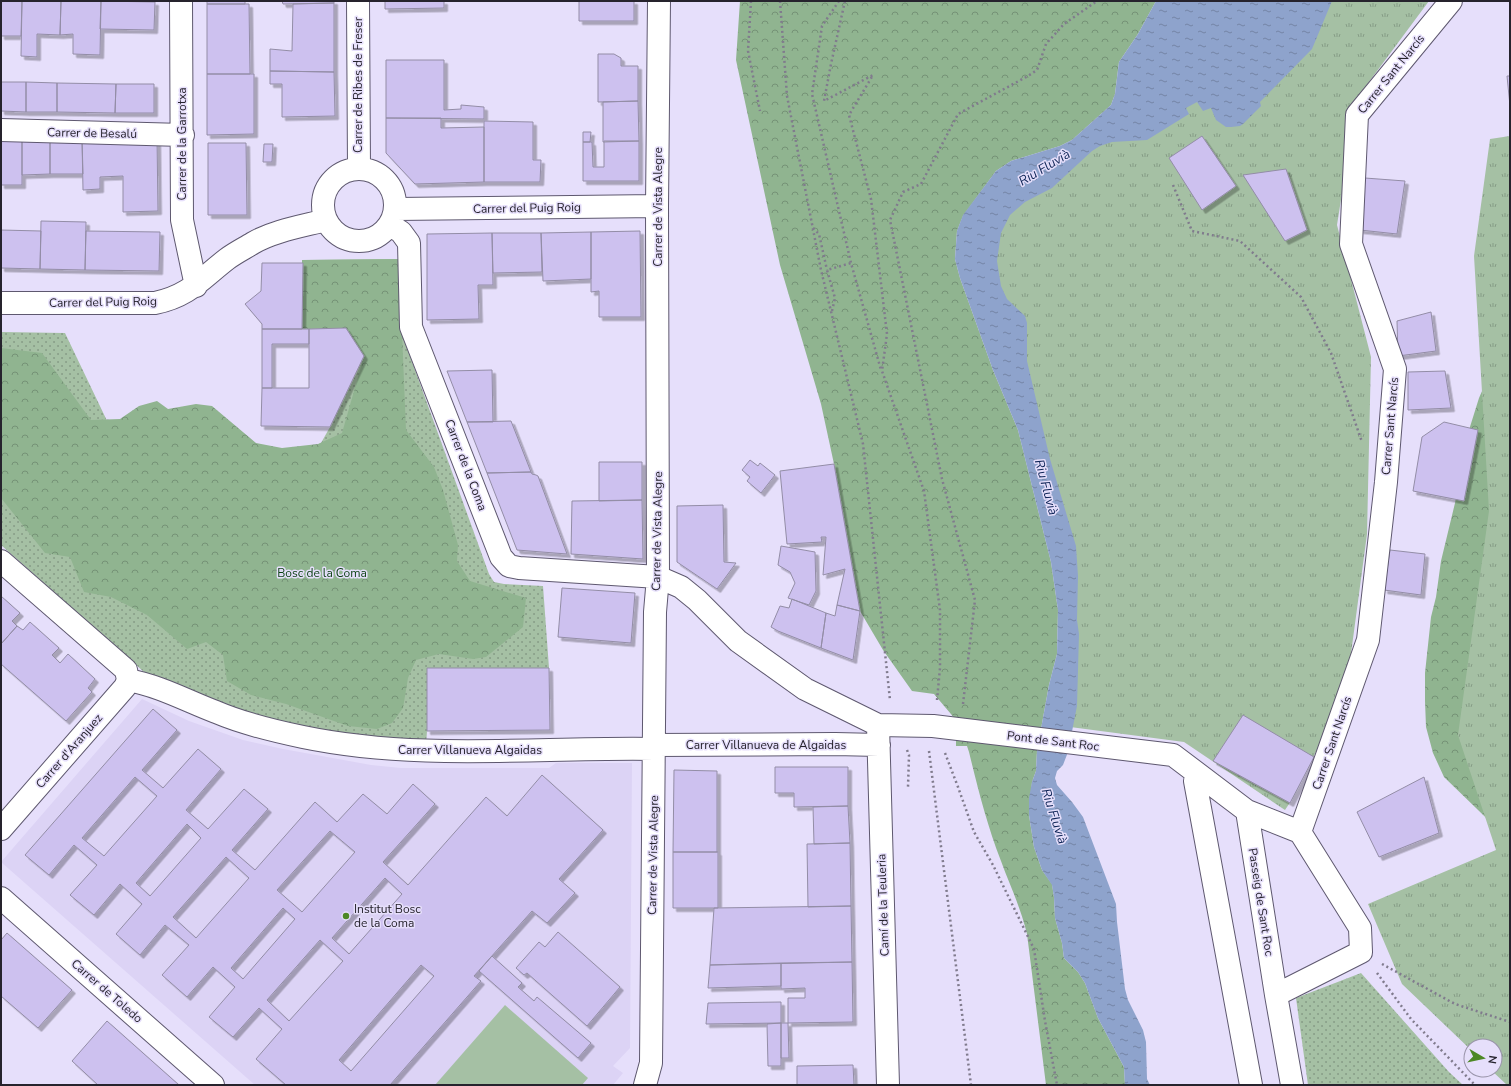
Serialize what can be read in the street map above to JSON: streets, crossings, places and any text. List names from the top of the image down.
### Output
{
  "streets": {
    "street": [
      "Carrer Sant Narcís",
      "Carrer de Ribes de Freser",
      "Carrer de Besalú",
      "Carrer de la Garrotxa",
      "Carrer de Vista Alegre",
      "Carrer del Puig Roig",
      "Carrer de la Coma",
      "Pont de Sant Roc",
      "Carrer Villanueva de Algaidas",
      "Carrer Villanueva Algaidas",
      "Carrer d'Aranjuez",
      "Passeig de Sant Roc",
      "Camí de la Teuleria",
      "Carrer de Toledo"
    ]
  },
  "crossings": [
    ["Carrer de Ribes de Freser", "Carrer del Puig Roig"],
    ["Carrer de Ribes de Freser", "Carrer de la Coma"],
    ["Carrer de Besalú", "Carrer de la Garrotxa"],
    ["Carrer de la Garrotxa", "Carrer del Puig Roig"],
    ["Carrer de Vista Alegre", "Carrer del Puig Roig"],
    ["Carrer de Vista Alegre", "Carrer de la Coma"],
    ["Carrer de Vista Alegre", "Carrer Villanueva de Algaidas"],
    ["Carrer de Vista Alegre", "Carrer Villanueva Algaidas"],
    ["Carrer del Puig Roig", "Carrer de la Coma"],
    ["Pont de Sant Roc", "Carrer Villanueva de Algaidas"],
    ["Pont de Sant Roc", "Passeig de Sant Roc"],
    ["Pont de Sant Roc", "Camí de la Teuleria"],
    ["Carrer Villanueva de Algaidas", "Carrer Villanueva Algaidas"],
    ["Carrer Villanueva de Algaidas", "Camí de la Teuleria"],
    ["Carrer Villanueva Algaidas", "Carrer d'Aranjuez"]
  ],
  "water": ["Riu Fluvià"],
  "parks": ["Bosc de la Coma"],
  "places": ["Institut Bosc de la Coma"],
  "north": "right"
}
